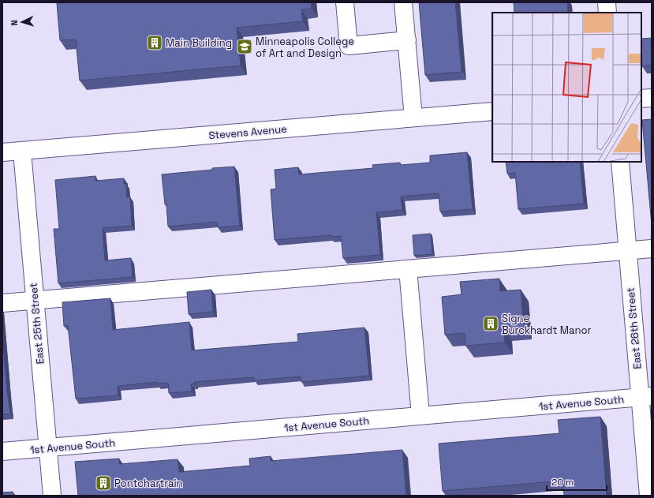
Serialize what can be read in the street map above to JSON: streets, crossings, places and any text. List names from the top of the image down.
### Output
{
  "streets": {
    "street": [
      "Stevens Avenue",
      "East 25th Street",
      "East 26th Street",
      "1st Avenue South"
    ]
  },
  "crossings": [
    ["Stevens Avenue", "East 25th Street"],
    ["East 25th Street", "1st Avenue South"],
    ["East 26th Street", "1st Avenue South"]
  ],
  "places": {
    "building": ["Main Building", "Signe Burckhardt Manor", "Pontchartrain"],
    "school or university": ["Minneapolis College of Art and Design"]
  },
  "scale_bar": "20 m",
  "north": "left"
}
